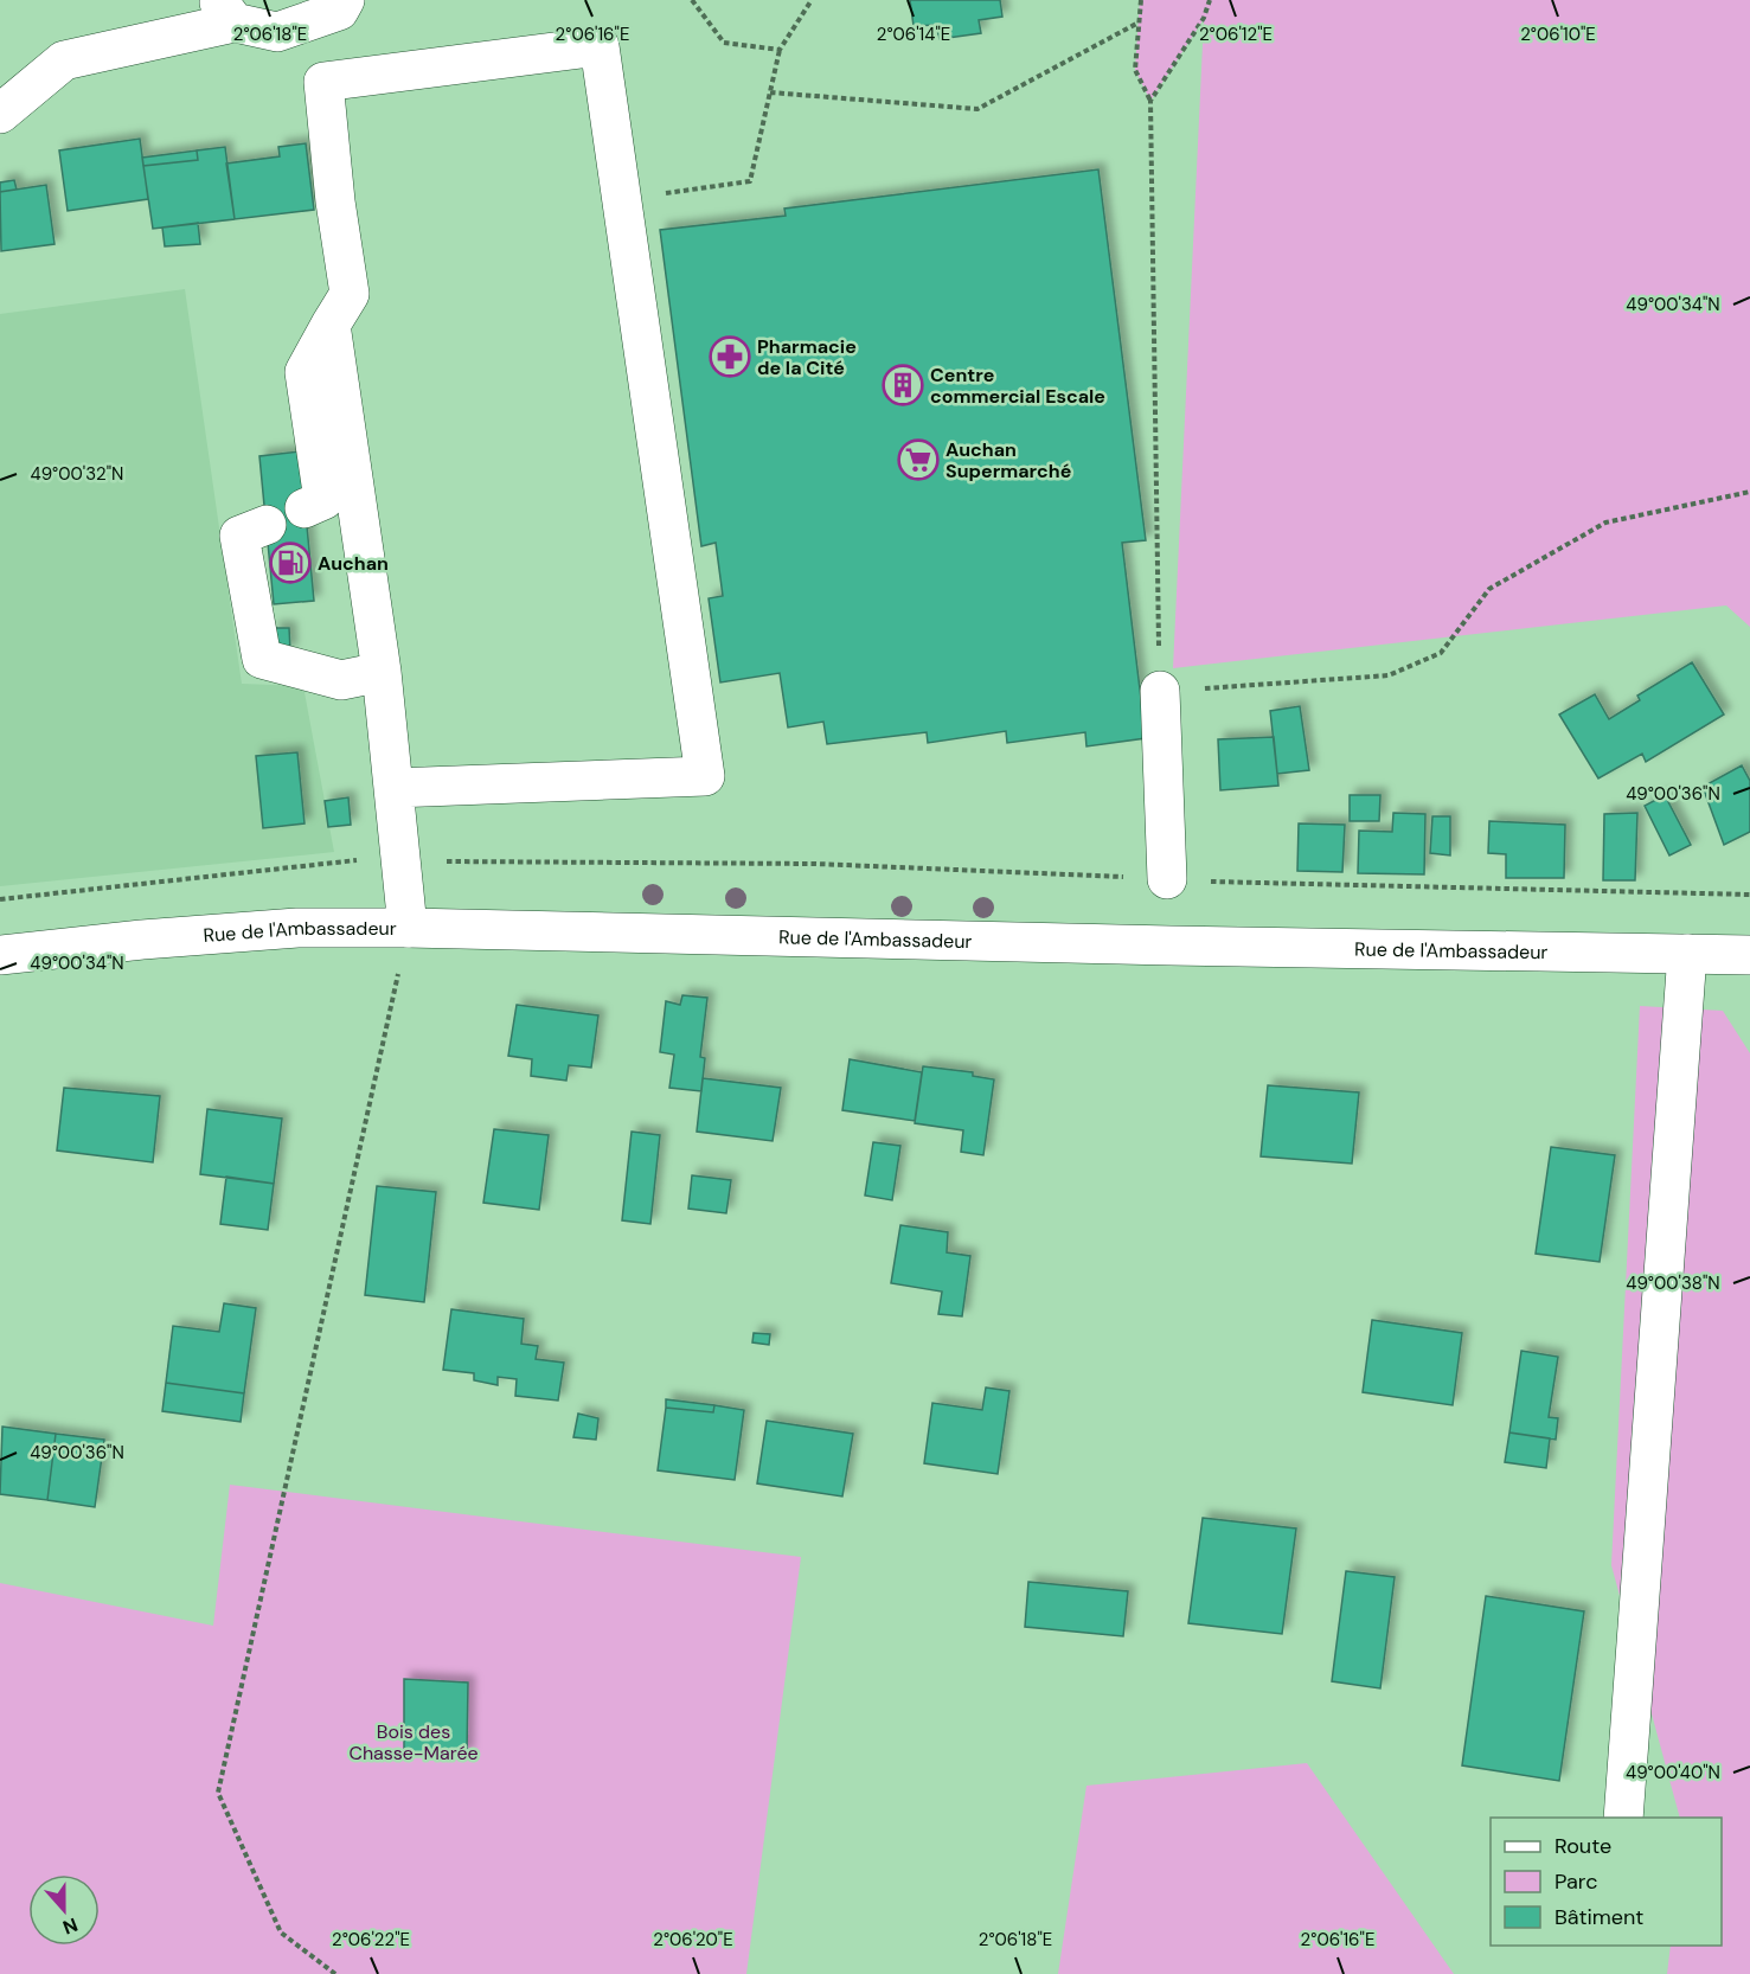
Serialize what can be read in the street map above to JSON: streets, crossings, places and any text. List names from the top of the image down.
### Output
{
  "streets": {
    "main road": ["Rue de l'Ambassadeur"]
  },
  "parks": ["Bois des Chasse-Marée"],
  "places": {
    "pharmacy": ["Pharmacie de la Cité"],
    "building": ["Centre commercial Escale"],
    "supermarket": ["Auchan Supermarché"],
    "fuel station": ["Auchan"]
  },
  "legend": ["Route", "Parc", "Bâtiment"],
  "north": "bottom",
  "coordinates": [
    "2°06'18\"E",
    "2°06'16\"E",
    "2°06'14\"E",
    "2°06'12\"E",
    "2°06'10\"E",
    "49°00'34\"N",
    "49°00'32\"N",
    "49°00'36\"N",
    "49°00'38\"N",
    "49°00'40\"N",
    "2°06'22\"E",
    "2°06'20\"E"
  ]
}
